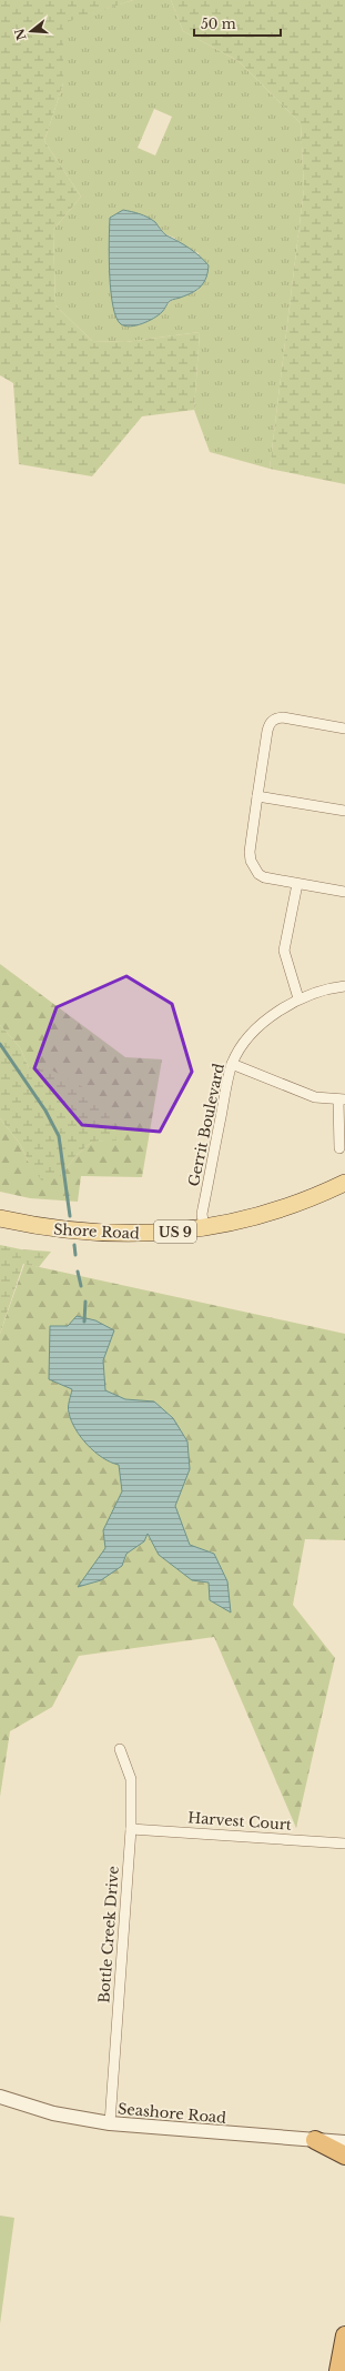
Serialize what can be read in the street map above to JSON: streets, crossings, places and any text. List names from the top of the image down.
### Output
{
  "streets": {
    "main road": ["Shore Road", "US 9"],
    "street": [
      "Gerrit Boulevard",
      "Harvest Court",
      "Bottle Creek Drive",
      "Seashore Road"
    ]
  },
  "crossings": [
    ["Gerrit Boulevard", "Shore Road"],
    ["Harvest Court", "Bottle Creek Drive"],
    ["Bottle Creek Drive", "Seashore Road"]
  ],
  "scale_bar": "50 m",
  "north": "left"
}
